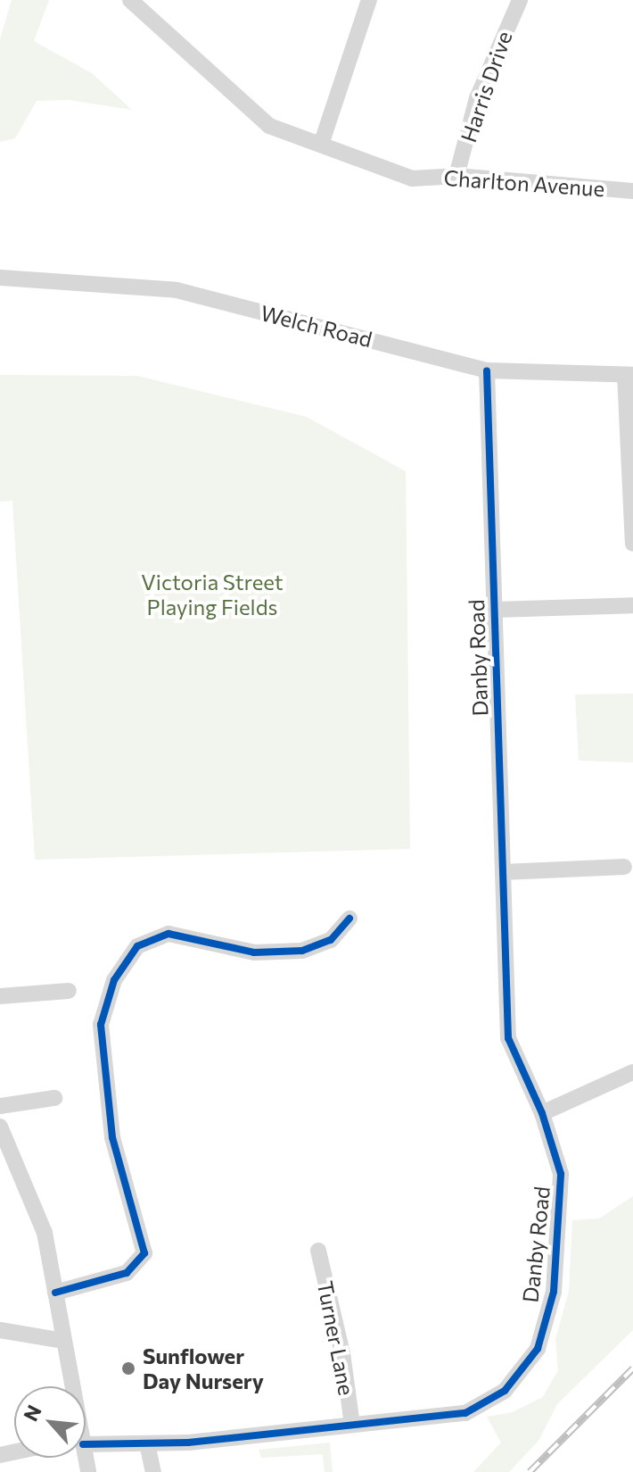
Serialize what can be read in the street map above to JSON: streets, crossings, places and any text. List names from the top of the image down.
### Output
{
  "streets": {
    "street": [
      "Harris Drive",
      "Charlton Avenue",
      "Welch Road",
      "Danby Road",
      "Turner Lane"
    ]
  },
  "crossings": [
    ["Harris Drive", "Charlton Avenue"],
    ["Welch Road", "Danby Road"],
    ["Danby Road", "Turner Lane"]
  ],
  "parks": ["Victoria Street Playing Fields"],
  "places": ["Sunflower Day Nursery"],
  "north": "top left"
}
